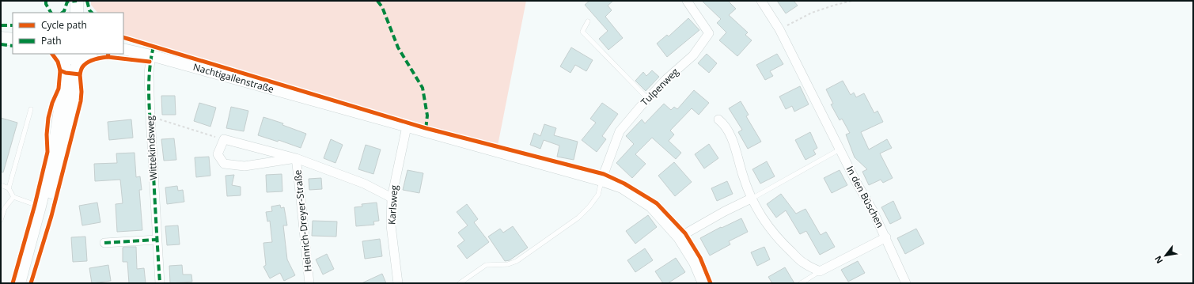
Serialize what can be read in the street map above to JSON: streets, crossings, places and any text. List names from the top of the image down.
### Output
{
  "streets": {
    "street": [
      "Nachtigallenstraße",
      "Tulpenweg",
      "Wittekindsweg",
      "In den Büschen",
      "Karlsweg",
      "Heinrich-Dreyer-Straße"
    ]
  },
  "crossings": [
    ["Nachtigallenstraße", "Tulpenweg"],
    ["Nachtigallenstraße", "Wittekindsweg"],
    ["Nachtigallenstraße", "Karlsweg"],
    ["Karlsweg", "Heinrich-Dreyer-Straße"]
  ],
  "legend": ["Cycle path", "Path"],
  "north": "bottom left"
}
